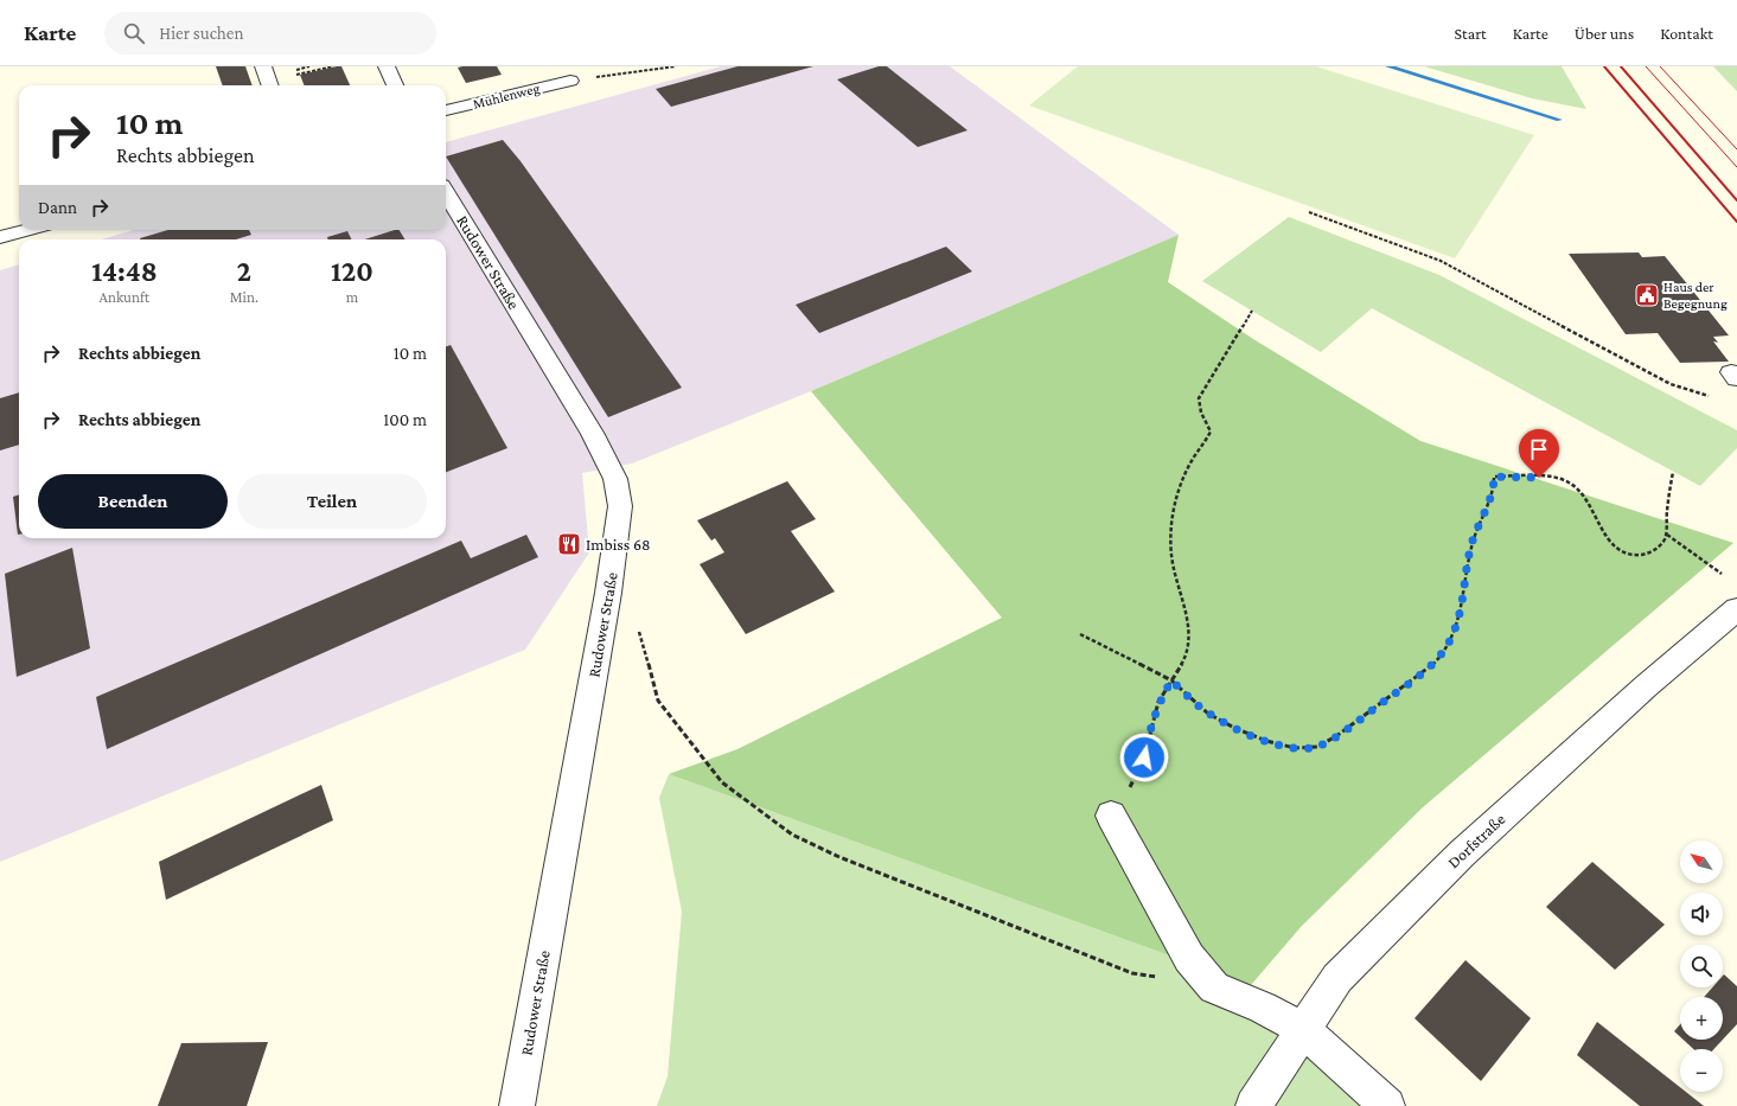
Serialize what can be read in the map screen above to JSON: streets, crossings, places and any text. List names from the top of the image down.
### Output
{
  "streets": {
    "street": ["Mühlenweg", "Rudower Straße", "Dorfstraße"]
  },
  "places": {
    "public building": ["Haus der Begegnung"],
    "restaurant": ["Imbiss 68"]
  },
  "north": "top left",
  "page": {
    "header": "Karte",
    "search": "Hier suchen",
    "nav": [
      "Start",
      "Karte",
      "Über uns",
      "Kontakt"
    ],
    "turn": ["10 m", "Rechts abbiegen"],
    "then": "Dann",
    "eta": [
      "14:48",
      "Ankunft",
      "2",
      "Min.",
      "120",
      "m"
    ],
    "list": [
      {
        "name": "Rechts abbiegen",
        "value": "10 m"
      },
      {
        "name": "Rechts abbiegen",
        "value": "100 m"
      }
    ],
    "buttons": ["Beenden", "Teilen"],
    "map_buttons": ["+", "−"]
  }
}
